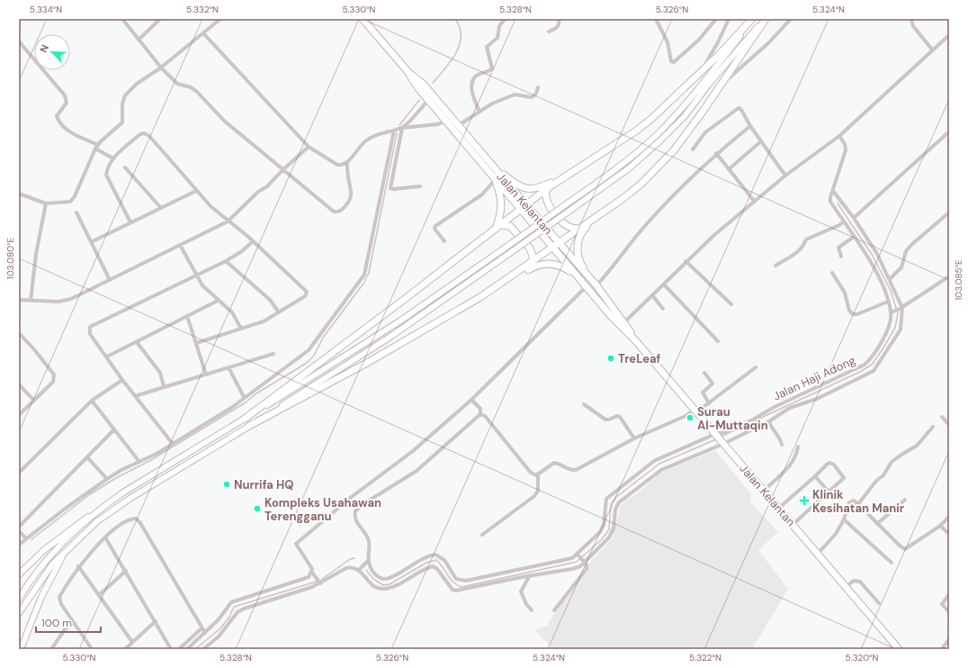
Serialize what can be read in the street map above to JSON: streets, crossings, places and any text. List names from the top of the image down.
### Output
{
  "streets": {
    "highway": ["Jalan Kelantan"],
    "street": ["Jalan Haji Adong"]
  },
  "crossings": [
    ["Jalan Kelantan", "Jalan Haji Adong"]
  ],
  "places": {
    "other": [
      "TreLeaf",
      "Surau Al-Muttaqin",
      "Nurrifa HQ",
      "Kompleks Usahawan Terengganu"
    ],
    "health": ["Klinik Kesihatan Manir"]
  },
  "scale_bar": "100 m",
  "north": "top left",
  "coordinates": [
    "5.334°N",
    "5.332°N",
    "5.330°N",
    "5.328°N",
    "5.326°N",
    "5.324°N",
    "103.080°E",
    "103.085°E",
    "5.322°N",
    "5.320°N"
  ]
}
